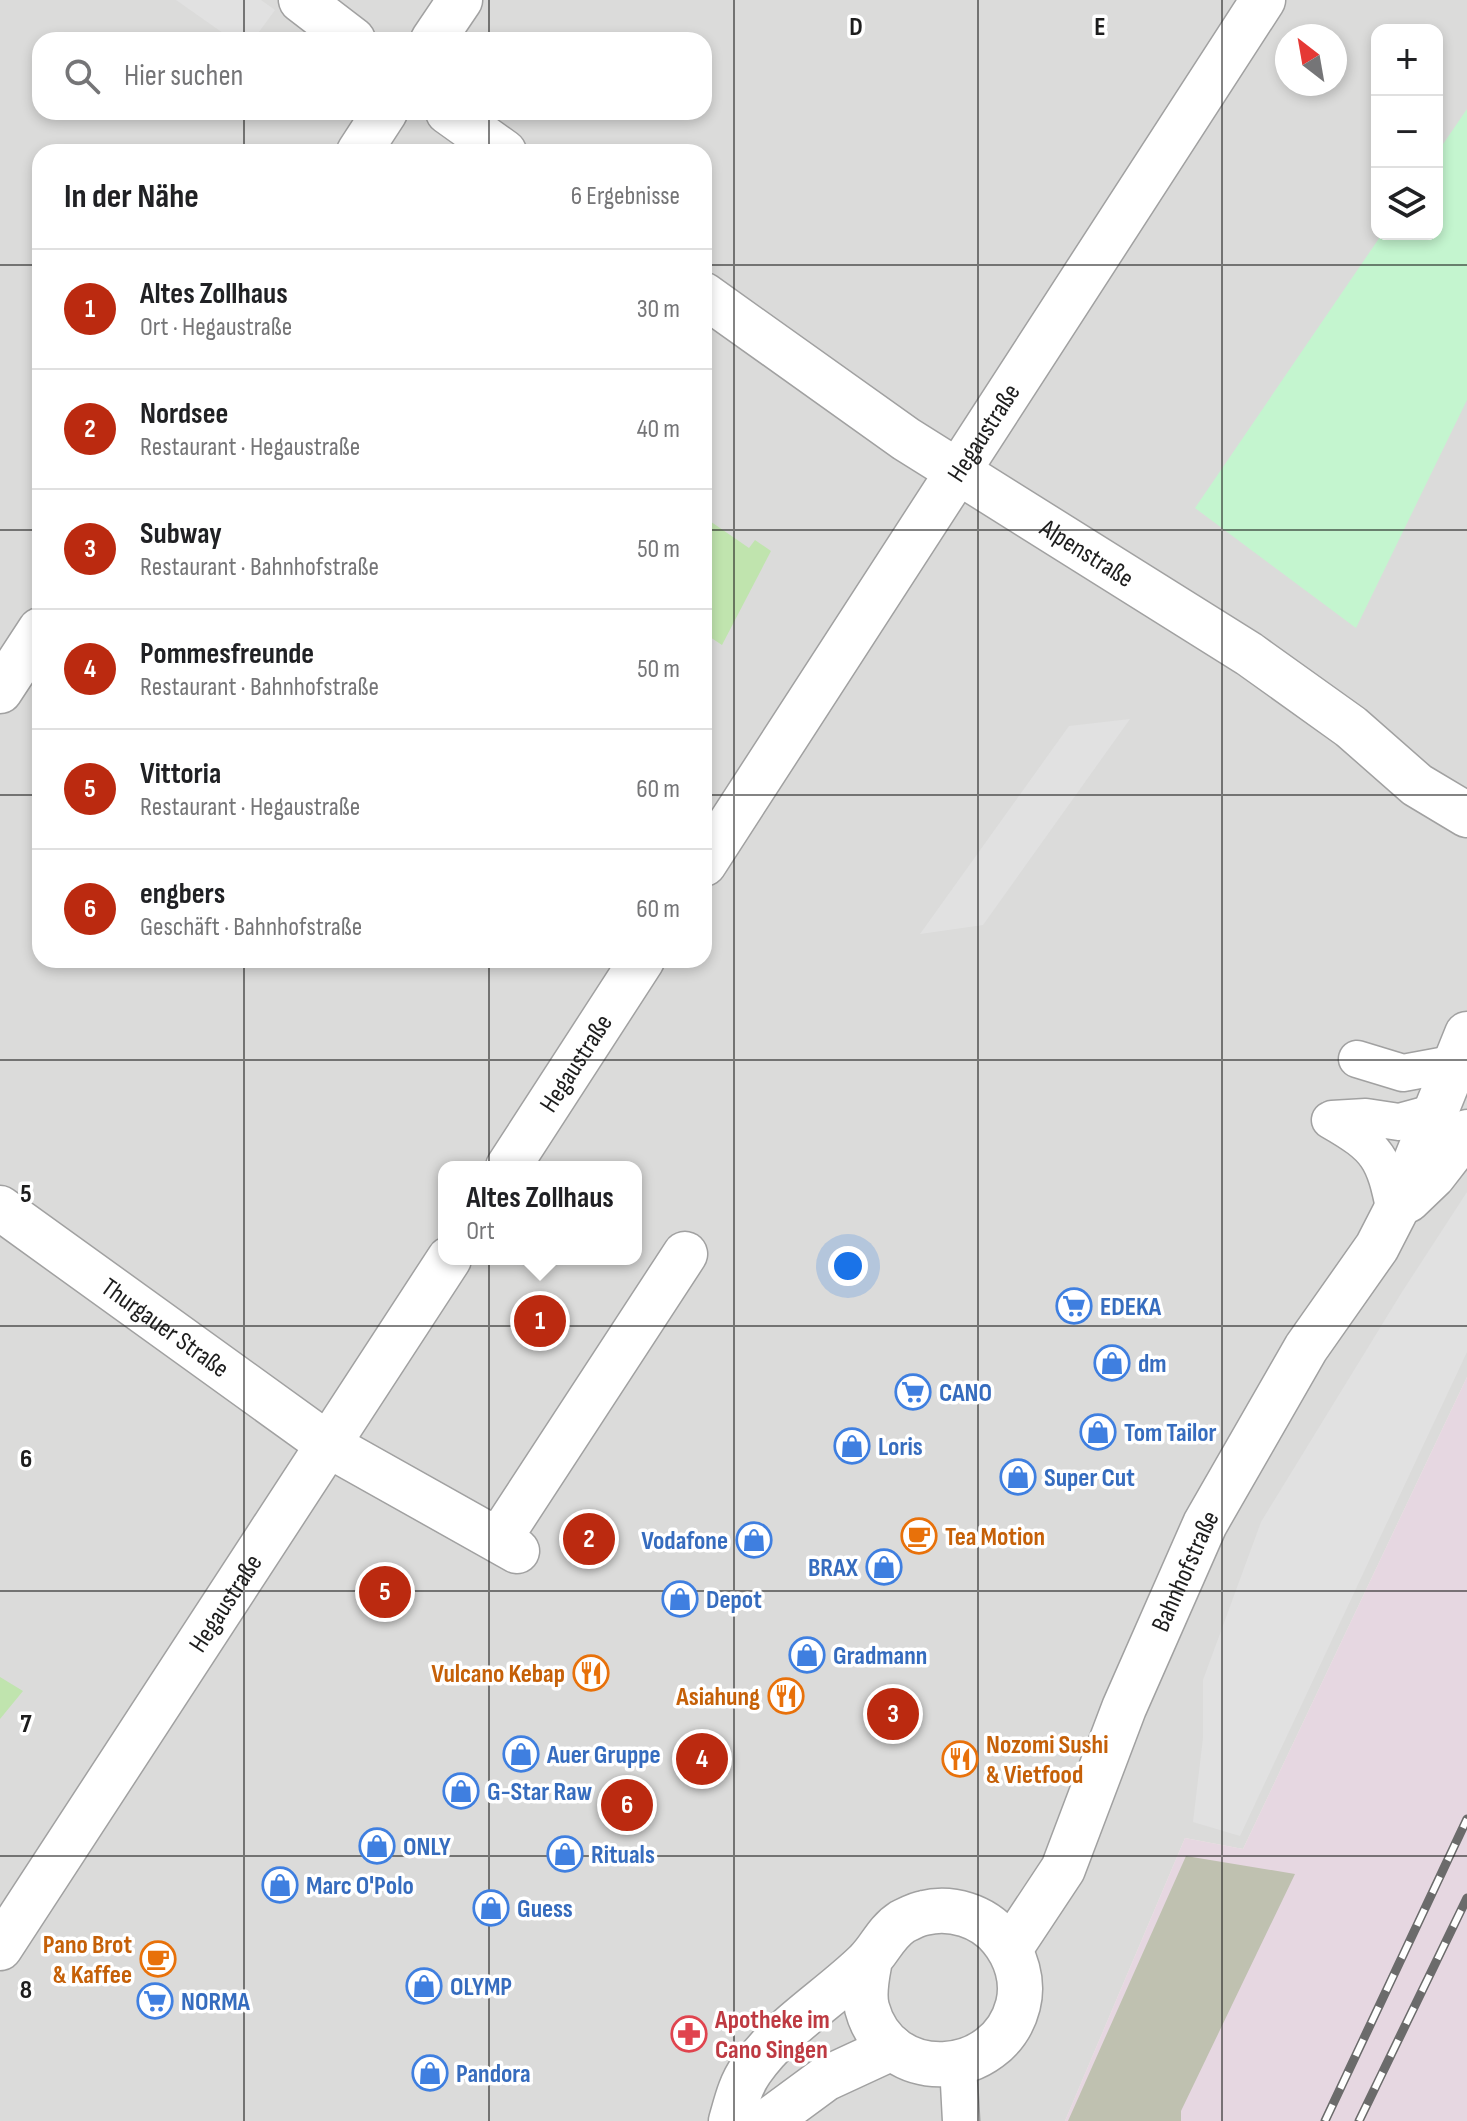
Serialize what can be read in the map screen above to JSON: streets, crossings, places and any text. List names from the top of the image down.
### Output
{
  "streets": {
    "street": [
      "Hegaustraße",
      "Alpenstraße",
      "Thurgauer Straße",
      "Bahnhofstraße"
    ]
  },
  "crossings": [
    ["Hegaustraße", "Alpenstraße"],
    ["Hegaustraße", "Thurgauer Straße"]
  ],
  "places": {
    "supermarket": ["EDEKA", "CANO", "NORMA"],
    "shop": [
      "dm",
      "Tom Tailor",
      "Loris",
      "Super Cut",
      "Vodafone",
      "BRAX",
      "Depot",
      "Gradmann",
      "Auer Gruppe",
      "G-Star Raw",
      "ONLY",
      "Rituals",
      "Marc O'Polo",
      "Guess",
      "OLYMP",
      "Pandora"
    ],
    "cafe": ["Tea Motion", "Pano Brot & Kaffee"],
    "restaurant": ["Vulcano Kebap", "Asiahung", "Nozomi Sushi & Vietfood"],
    "pharmacy": ["Apotheke im Cano Singen"]
  },
  "north": "top left",
  "page": {
    "map_buttons": ["+", "−"],
    "search": "Hier suchen",
    "heading": ["In der Nähe", "6 Ergebnisse"],
    "list": [
      {
        "mark": "1",
        "name": "Altes Zollhaus",
        "note": "Ort · Hegaustraße",
        "value": "30 m"
      },
      {
        "mark": "2",
        "name": "Nordsee",
        "note": "Restaurant · Hegaustraße",
        "value": "40 m"
      },
      {
        "mark": "3",
        "name": "Subway",
        "note": "Restaurant · Bahnhofstraße",
        "value": "50 m"
      },
      {
        "mark": "4",
        "name": "Pommesfreunde",
        "note": "Restaurant · Bahnhofstraße",
        "value": "50 m"
      },
      {
        "mark": "5",
        "name": "Vittoria",
        "note": "Restaurant · Hegaustraße",
        "value": "60 m"
      },
      {
        "mark": "6",
        "name": "engbers",
        "note": "Geschäft · Bahnhofstraße",
        "value": "60 m"
      }
    ],
    "popup": ["Altes Zollhaus", "Ort"],
    "pins": [
      "1",
      "2",
      "5",
      "3",
      "4",
      "6"
    ]
  },
  "grid": {
    "columns": ["D", "E"],
    "rows": [
      "5",
      "6",
      "7",
      "8"
    ]
  }
}
